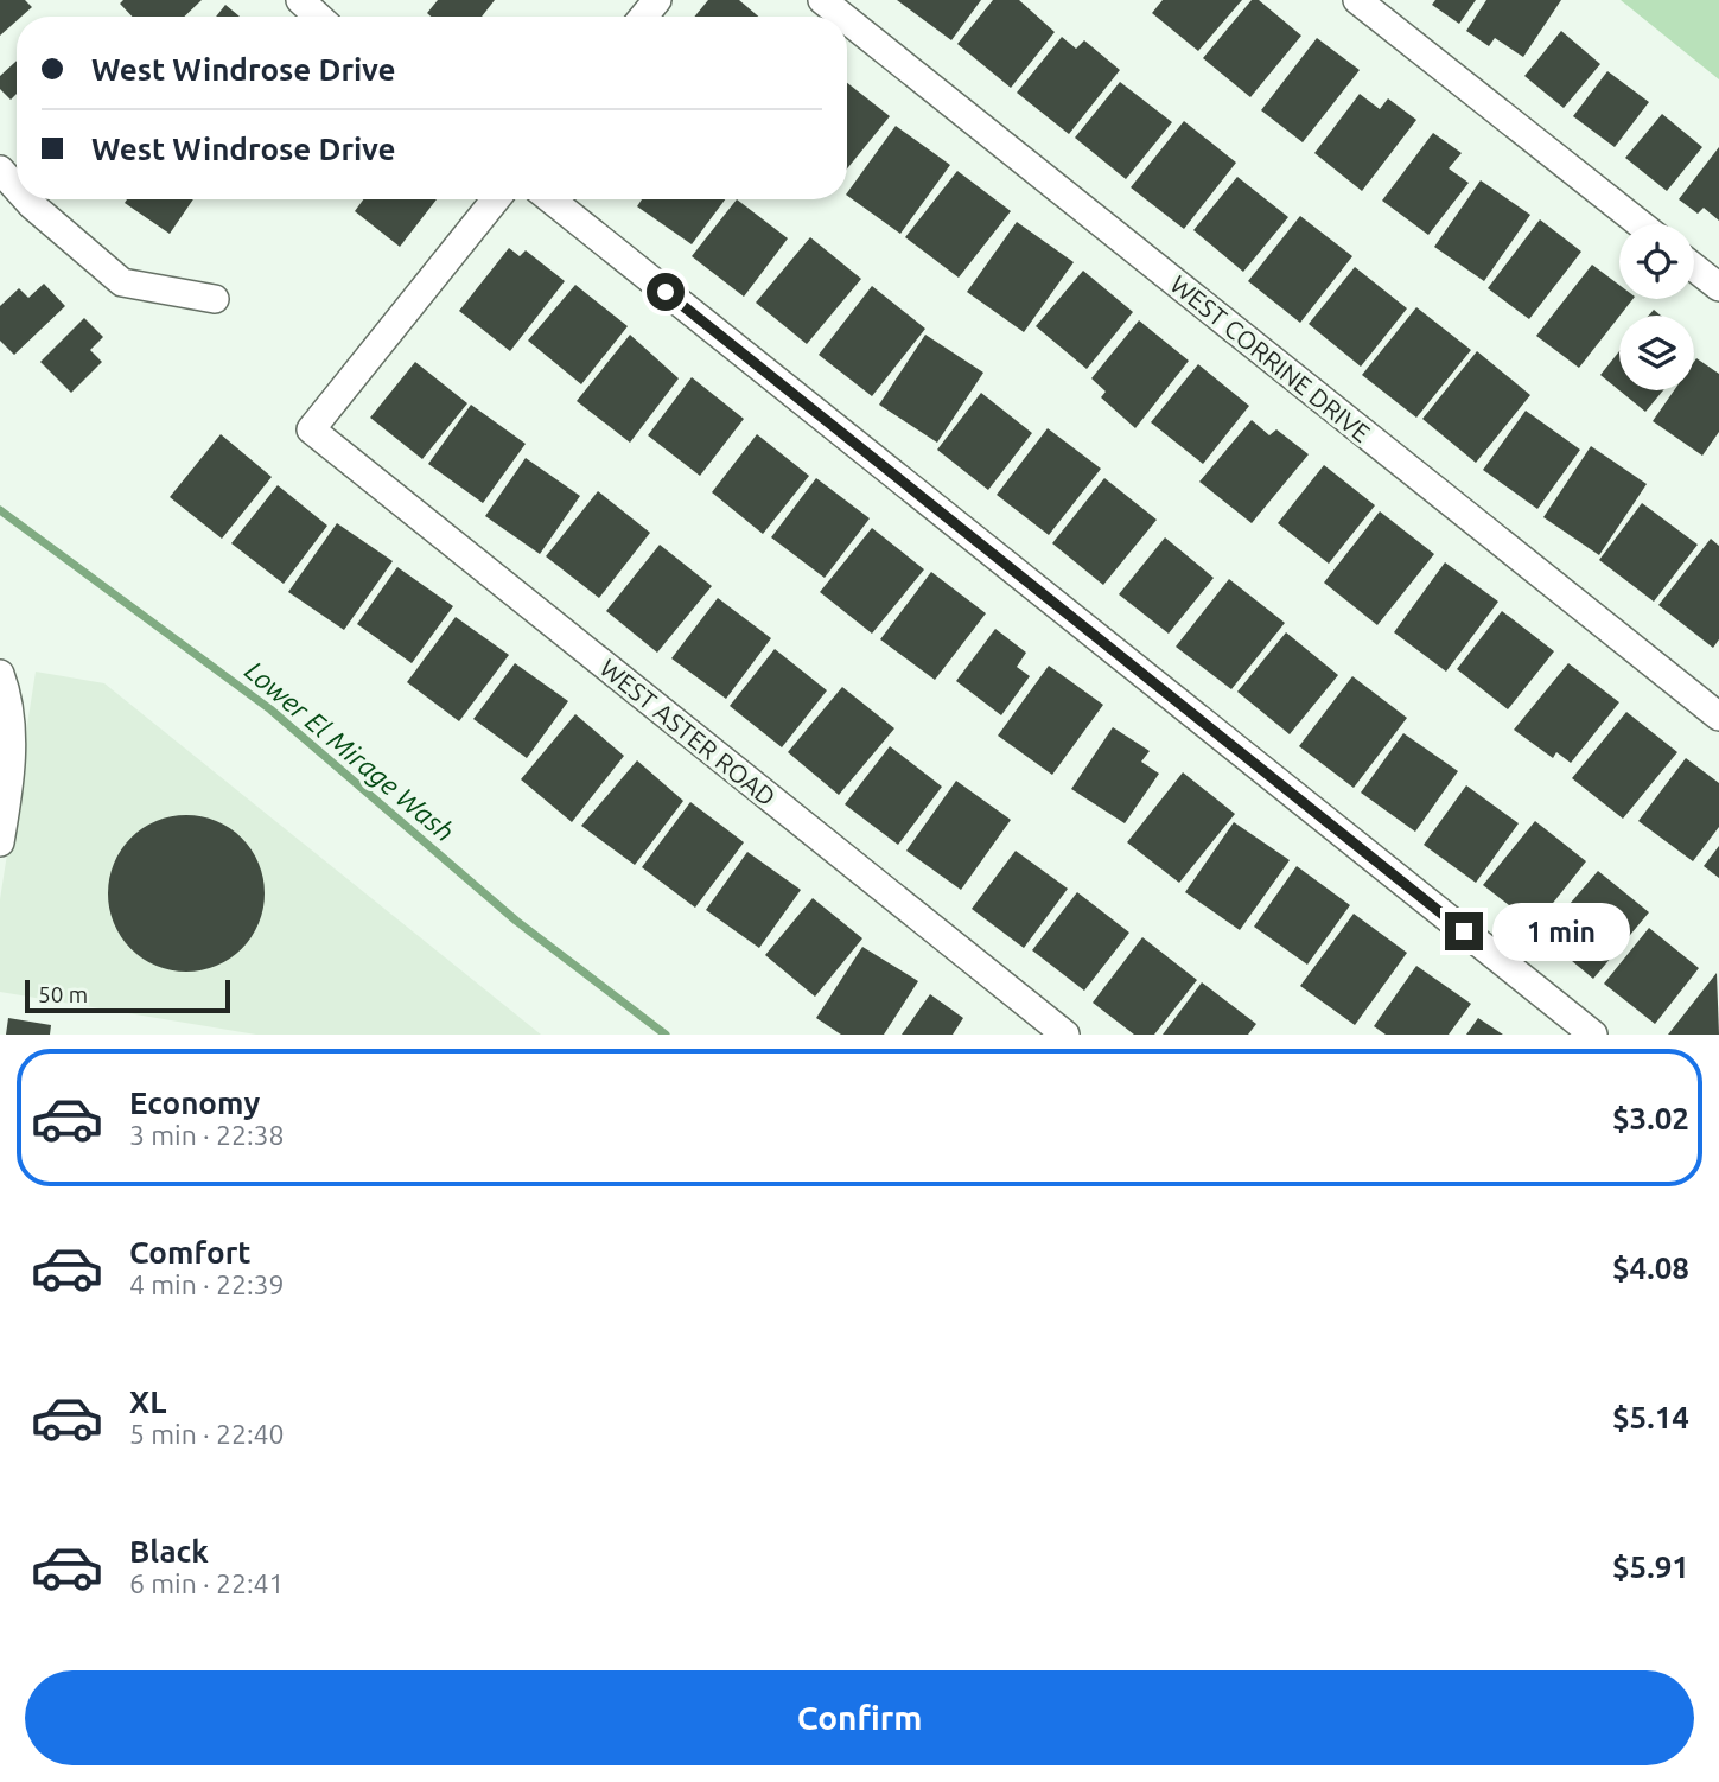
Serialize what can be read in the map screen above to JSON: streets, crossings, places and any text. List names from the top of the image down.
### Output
{
  "streets": {
    "street": ["WEST CORRINE DRIVE", "WEST ASTER ROAD"]
  },
  "water": ["Lower El Mirage Wash"],
  "scale_bar": "50 m",
  "page": {
    "banner": ["West Windrose Drive", "West Windrose Drive"],
    "bubble": "1 min",
    "scale": "50 m",
    "list": [
      {
        "name": "Economy",
        "note": "3 min · 22:38",
        "value": "$3.02"
      },
      {
        "name": "Comfort",
        "note": "4 min · 22:39",
        "value": "$4.08"
      },
      {
        "name": "XL",
        "note": "5 min · 22:40",
        "value": "$5.14"
      },
      {
        "name": "Black",
        "note": "6 min · 22:41",
        "value": "$5.91"
      }
    ],
    "buttons": "Confirm"
  }
}
